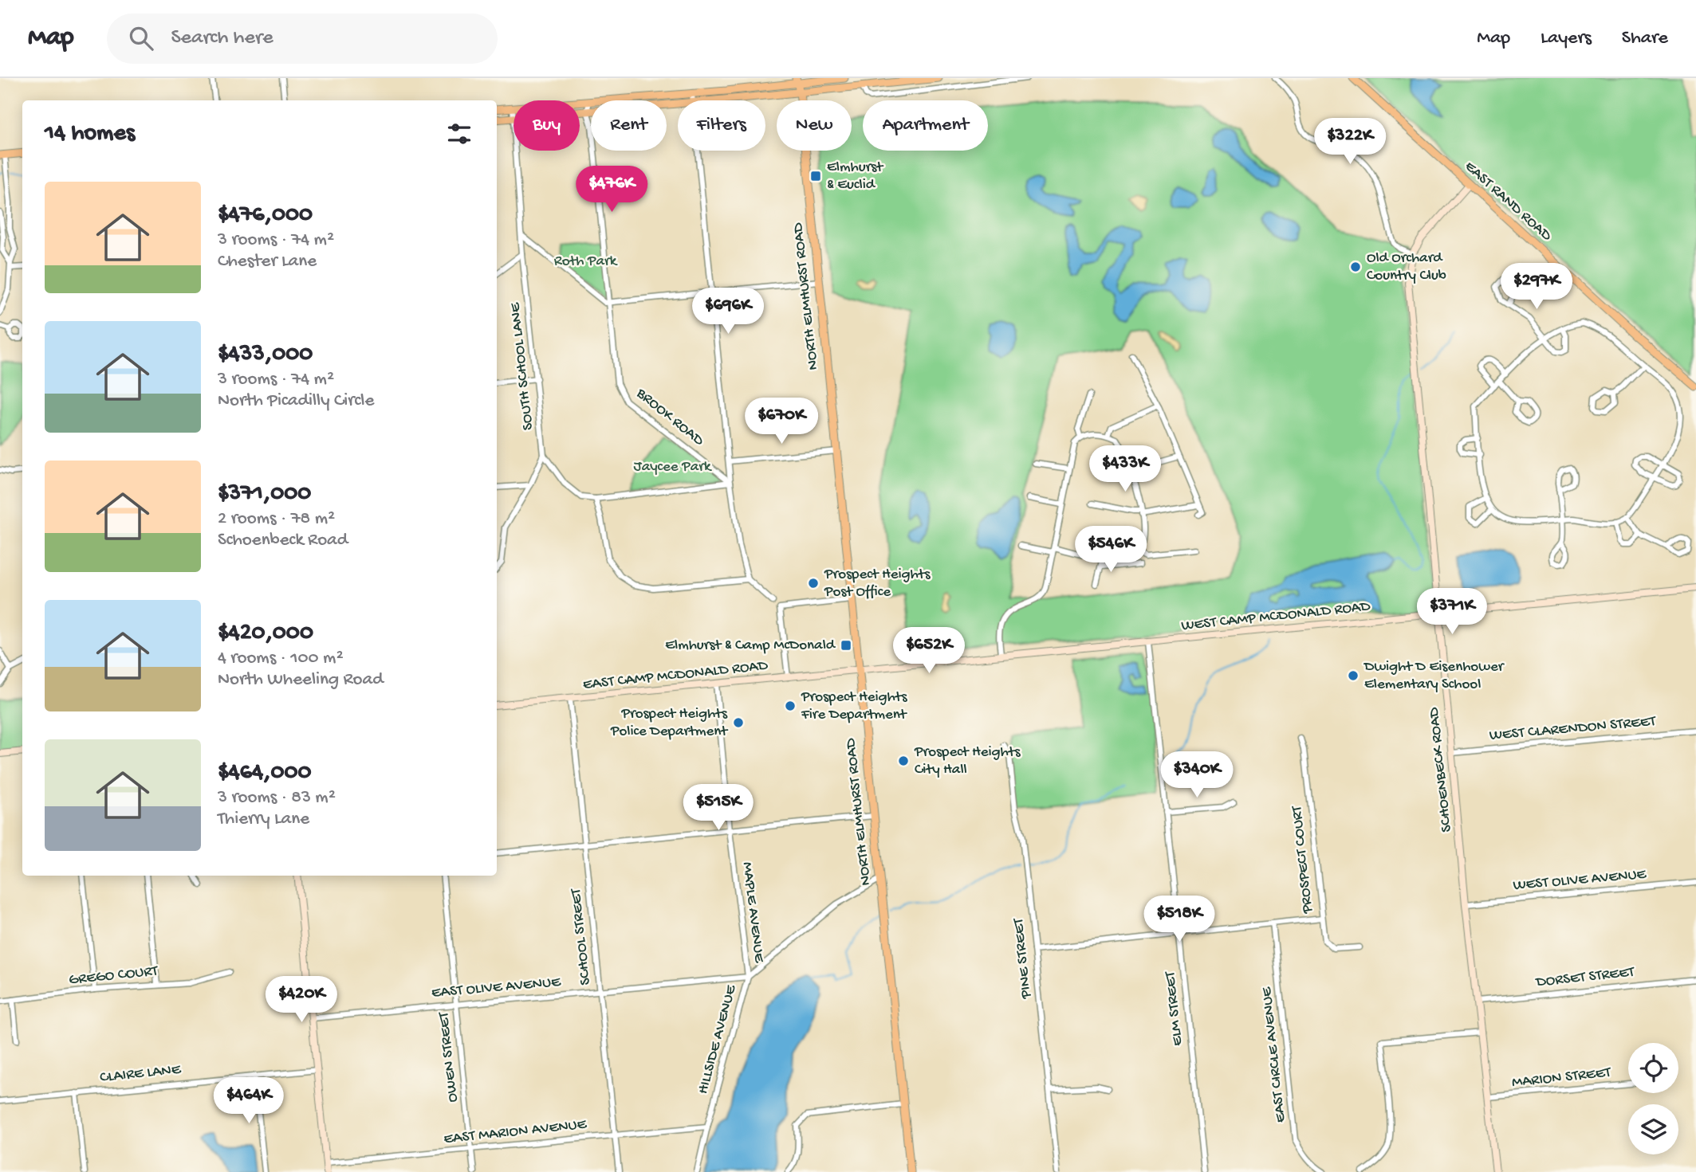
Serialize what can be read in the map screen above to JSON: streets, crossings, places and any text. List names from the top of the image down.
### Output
{
  "streets": {
    "main road": [
      "EAST RAND ROAD",
      "NORTH ELMHURST ROAD",
      "WEST CAMP MCDONALD ROAD",
      "EAST CAMP MCDONALD ROAD",
      "SCHOENBECK ROAD"
    ],
    "street": [
      "SOUTH SCHOOL LANE",
      "BROOK ROAD",
      "WEST CLARENDON STREET",
      "PROSPECT COURT",
      "WEST OLIVE AVENUE",
      "MAPLE AVENUE",
      "SCHOOL STREET",
      "PINE STREET",
      "GREGO COURT",
      "DORSET STREET",
      "EAST OLIVE AVENUE",
      "ELM STREET",
      "HILLSIDE AVENUE",
      "EAST CIRCLE AVENUE",
      "OWEN STREET",
      "CLAIRE LANE",
      "MARION STREET",
      "EAST MARION AVENUE"
    ]
  },
  "crossings": [
    ["EAST RAND ROAD", "SCHOENBECK ROAD"],
    ["NORTH ELMHURST ROAD", "WEST CAMP MCDONALD ROAD"],
    ["NORTH ELMHURST ROAD", "EAST CAMP MCDONALD ROAD"],
    ["NORTH ELMHURST ROAD", "HILLSIDE AVENUE"],
    ["WEST CAMP MCDONALD ROAD", "EAST CAMP MCDONALD ROAD"],
    ["WEST CAMP MCDONALD ROAD", "SCHOENBECK ROAD"],
    ["WEST CAMP MCDONALD ROAD", "ELM STREET"],
    ["EAST CAMP MCDONALD ROAD", "MAPLE AVENUE"],
    ["EAST CAMP MCDONALD ROAD", "SCHOOL STREET"],
    ["WEST CLARENDON STREET", "SCHOENBECK ROAD"],
    ["SCHOENBECK ROAD", "WEST OLIVE AVENUE"],
    ["SCHOENBECK ROAD", "DORSET STREET"],
    ["SCHOENBECK ROAD", "MARION STREET"],
    ["MAPLE AVENUE", "EAST OLIVE AVENUE"],
    ["MAPLE AVENUE", "HILLSIDE AVENUE"],
    ["SCHOOL STREET", "EAST OLIVE AVENUE"],
    ["SCHOOL STREET", "EAST MARION AVENUE"],
    ["EAST OLIVE AVENUE", "HILLSIDE AVENUE"],
    ["EAST OLIVE AVENUE", "OWEN STREET"],
    ["HILLSIDE AVENUE", "EAST MARION AVENUE"],
    ["OWEN STREET", "EAST MARION AVENUE"]
  ],
  "parks": ["Roth Park", "Jaycee Park"],
  "places": {
    "transit": ["Elmhurst & Euclid", "Elmhurst & Camp McDonald"],
    "other": [
      "Old Orchard Country Club",
      "Prospect Heights Post Office",
      "Dwight D Eisenhower Elementary School",
      "Prospect Heights Fire Department",
      "Prospect Heights Police Department",
      "Prospect Heights City Hall"
    ]
  },
  "page": {
    "header": "Map",
    "search": "Search here",
    "nav": ["Map", "Layers", "Share"],
    "chip": [
      "Buy",
      "Rent",
      "Filters",
      "New",
      "Apartment"
    ],
    "heading": "14 homes",
    "price": [
      "$322K",
      "$476K",
      "$297K",
      "$696K",
      "$670K",
      "$433K",
      "$546K",
      "$371K",
      "$652K",
      "$340K",
      "$515K",
      "$518K",
      "$420K",
      "$464K"
    ],
    "list": [
      {
        "name": "$476,000",
        "note": "3 rooms · 74 m² · Chester Lane"
      },
      {
        "name": "$433,000",
        "note": "3 rooms · 74 m² · North Picadilly Circle"
      },
      {
        "name": "$371,000",
        "note": "2 rooms · 78 m² · Schoenbeck Road"
      },
      {
        "name": "$420,000",
        "note": "4 rooms · 100 m² · North Wheeling Road"
      },
      {
        "name": "$464,000",
        "note": "3 rooms · 83 m² · Thierry Lane"
      }
    ]
  }
}
